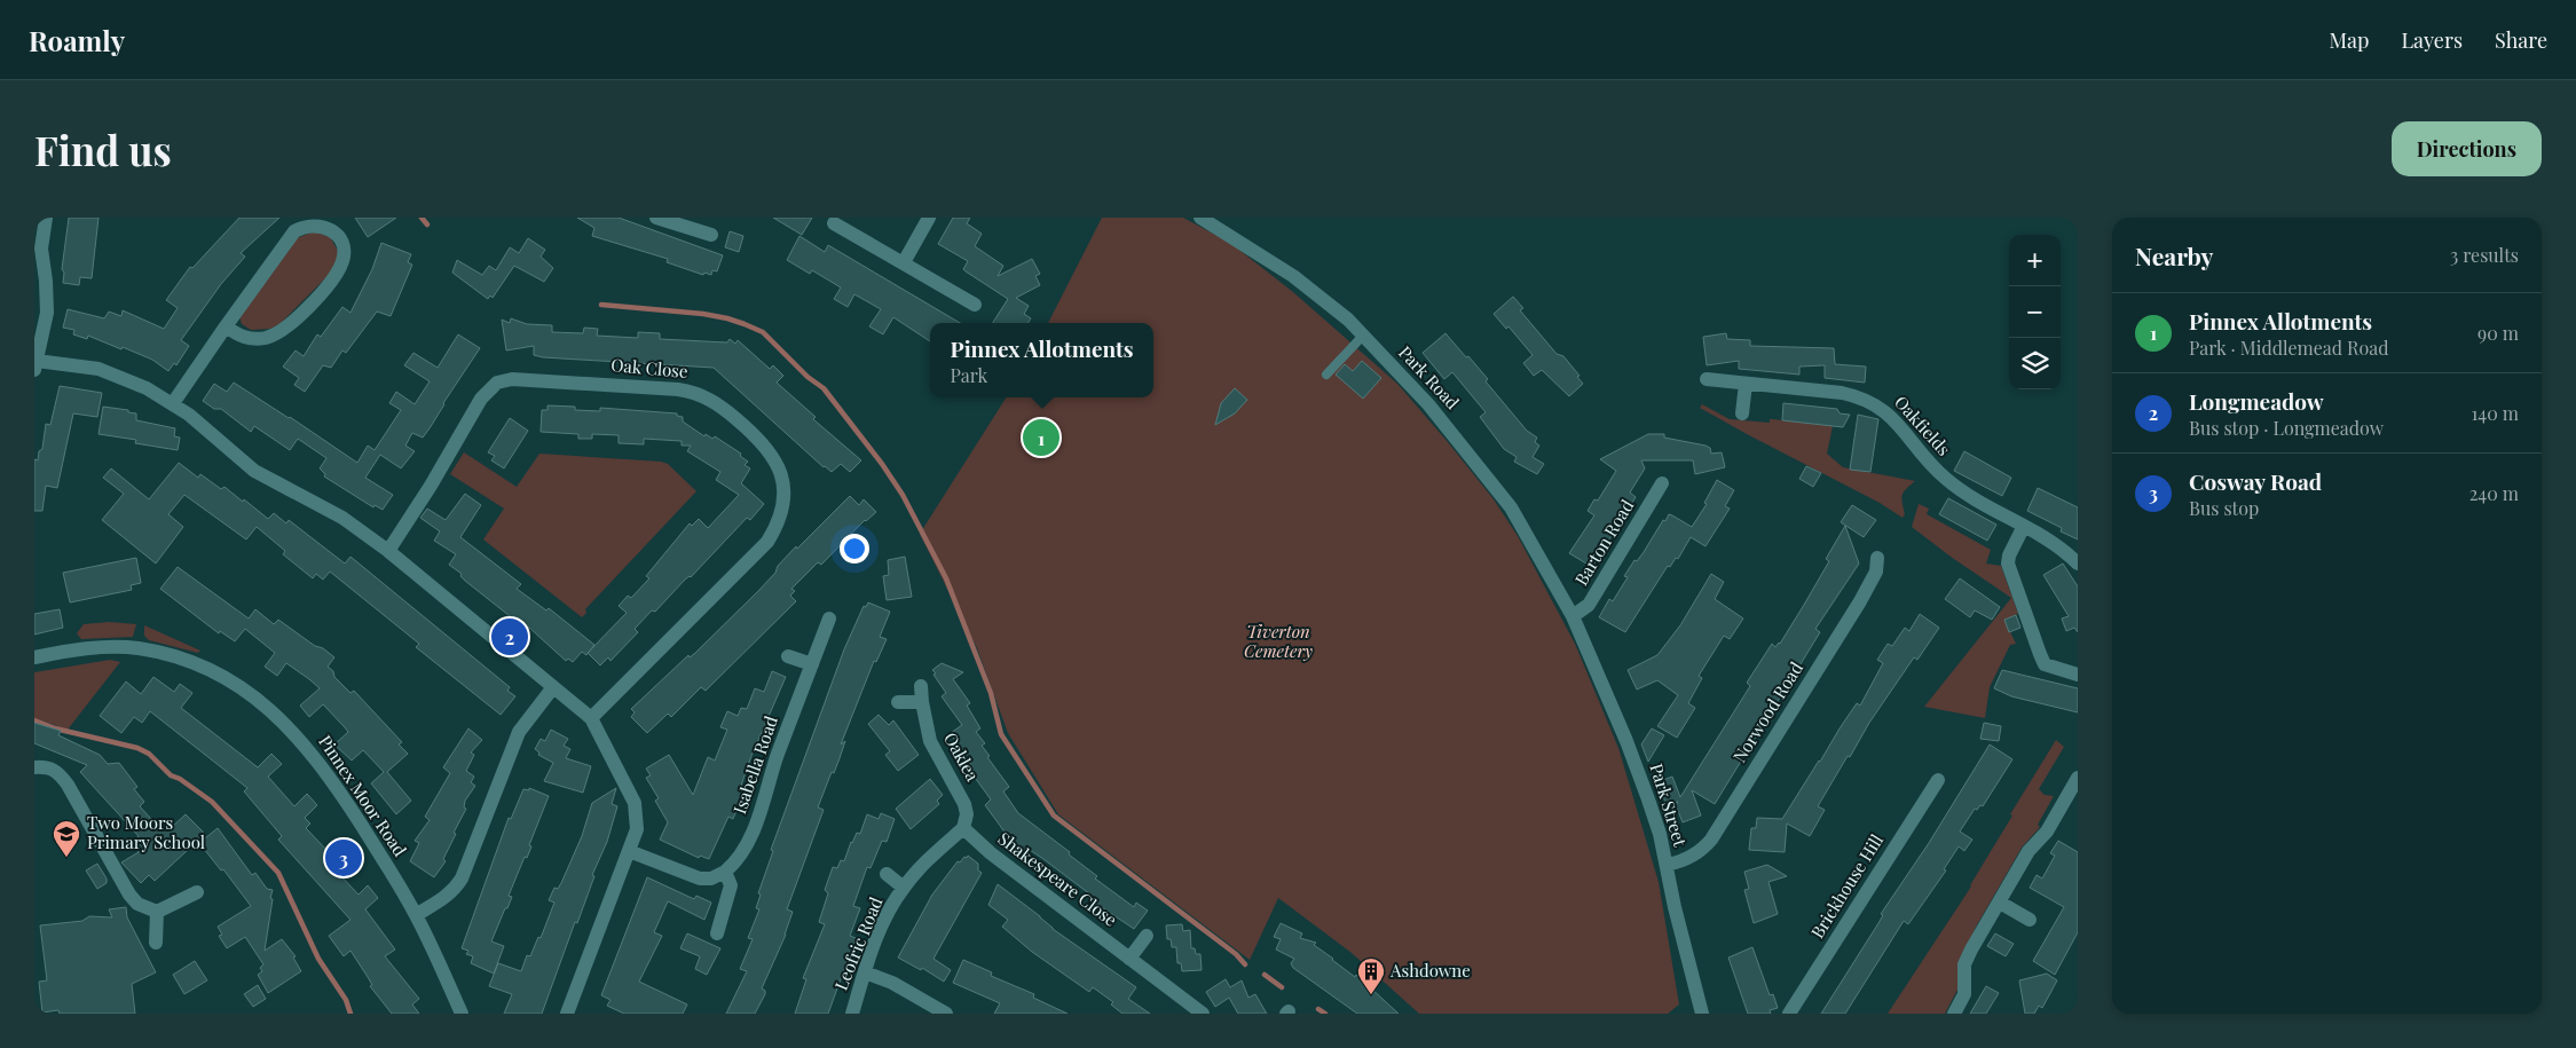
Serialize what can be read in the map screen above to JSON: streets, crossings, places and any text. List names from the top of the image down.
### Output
{
  "streets": {
    "street": [
      "Oak Close",
      "Park Road",
      "Oakfields",
      "Barton Road",
      "Norwood Road",
      "Oaklea",
      "Isabella Road",
      "Pinnex Moor Road",
      "Park Street",
      "Shakespeare Close",
      "Brickhouse Hill",
      "Leofric Road"
    ]
  },
  "crossings": [
    ["Park Road", "Barton Road"],
    ["Park Road", "Park Street"],
    ["Barton Road", "Park Street"],
    ["Norwood Road", "Park Street"],
    ["Oaklea", "Shakespeare Close"],
    ["Oaklea", "Leofric Road"],
    ["Shakespeare Close", "Leofric Road"]
  ],
  "parks": ["Tiverton Cemetery"],
  "places": {
    "school or university": ["Two Moors Primary School"],
    "building": ["Ashdowne"]
  },
  "page": {
    "header": "Roamly",
    "nav": ["Map", "Layers", "Share"],
    "buttons": "Directions",
    "title": "Find us",
    "heading": ["Nearby", "3 results"],
    "map_buttons": ["+", "−"],
    "list": [
      {
        "mark": "1",
        "name": "Pinnex Allotments",
        "note": "Park · Middlemead Road",
        "value": "90 m"
      },
      {
        "mark": "2",
        "name": "Longmeadow",
        "note": "Bus stop · Longmeadow",
        "value": "140 m"
      },
      {
        "mark": "3",
        "name": "Cosway Road",
        "note": "Bus stop",
        "value": "240 m"
      }
    ],
    "popup": ["Pinnex Allotments", "Park"],
    "pins": ["1", "2", "3"]
  }
}
